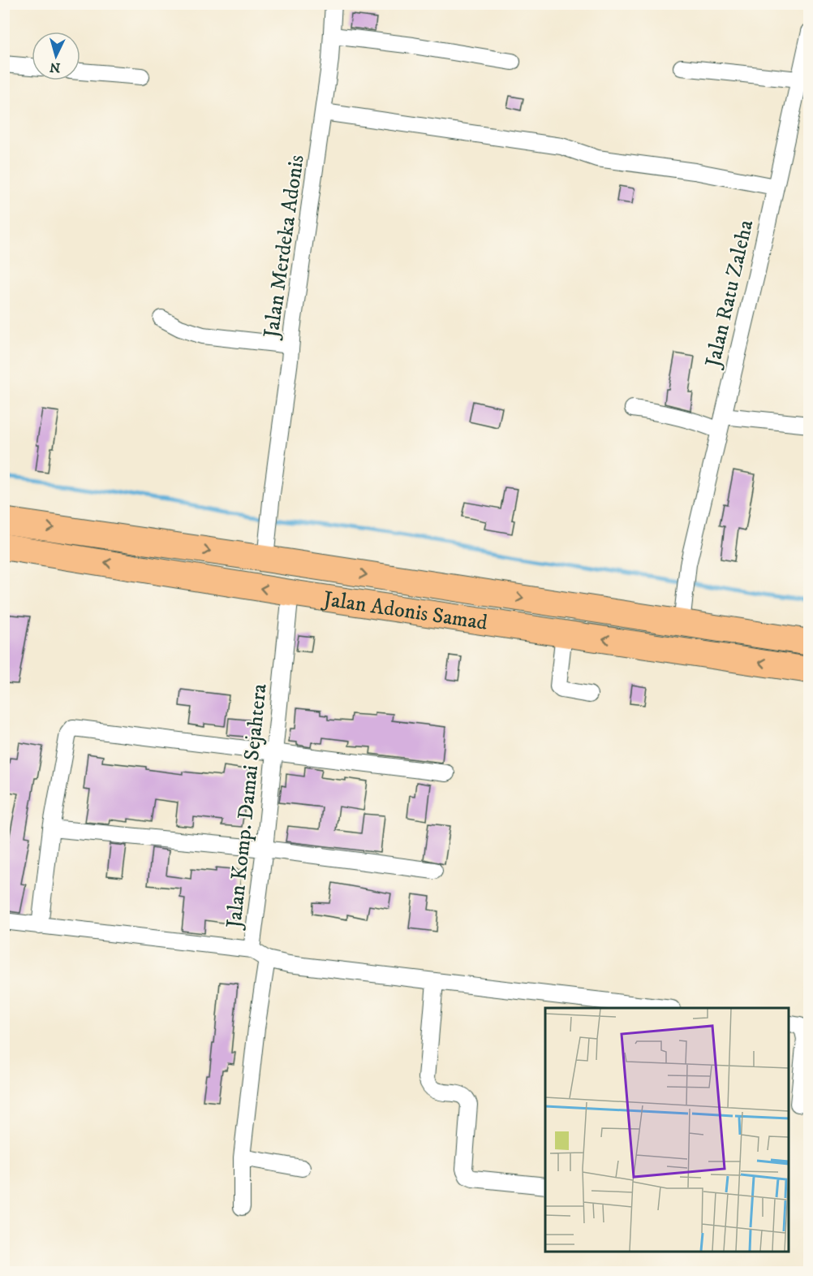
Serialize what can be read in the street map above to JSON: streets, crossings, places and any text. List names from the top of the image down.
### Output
{
  "streets": {
    "highway": ["Jalan Adonis Samad"],
    "street": ["Jalan Merdeka Adonis", "Jalan Ratu Zaleha", "Jalan Komp. Damai Sejahtera"]
  },
  "crossings": [
    ["Jalan Adonis Samad", "Jalan Komp. Damai Sejahtera"]
  ],
  "north": "bottom"
}
